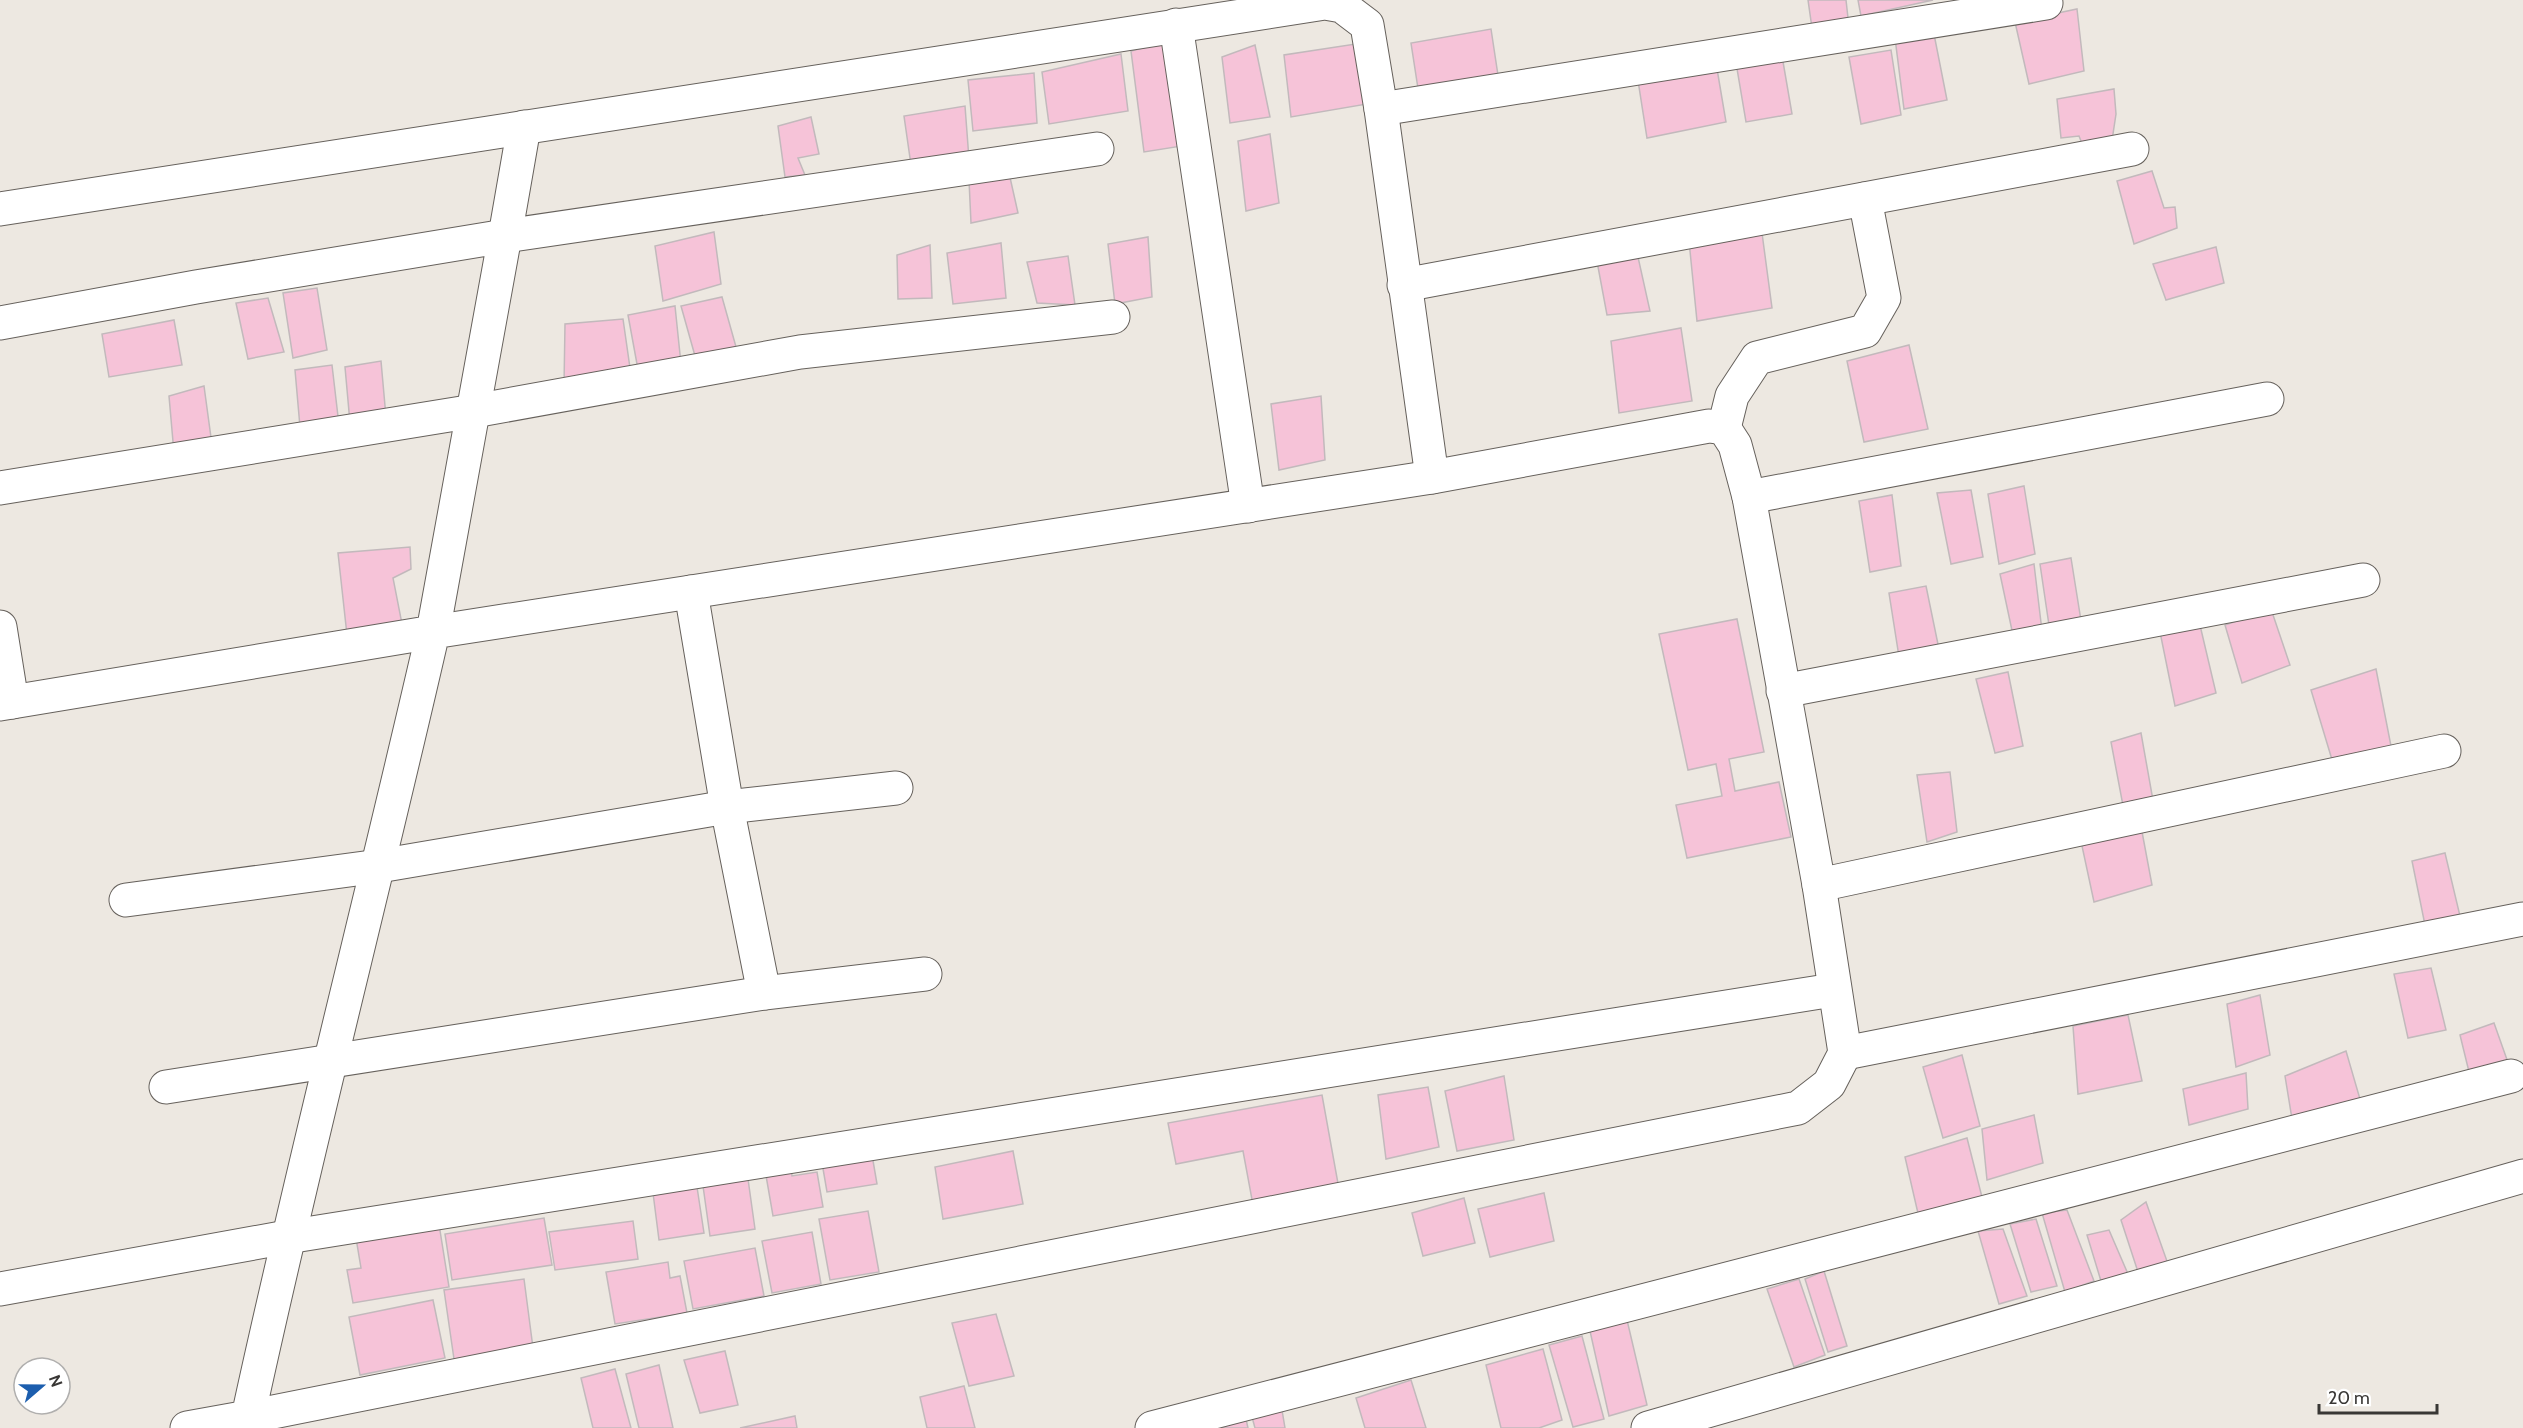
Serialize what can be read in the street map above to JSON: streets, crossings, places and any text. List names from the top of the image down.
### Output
{
  "scale_bar": "20 m",
  "north": "right"
}
